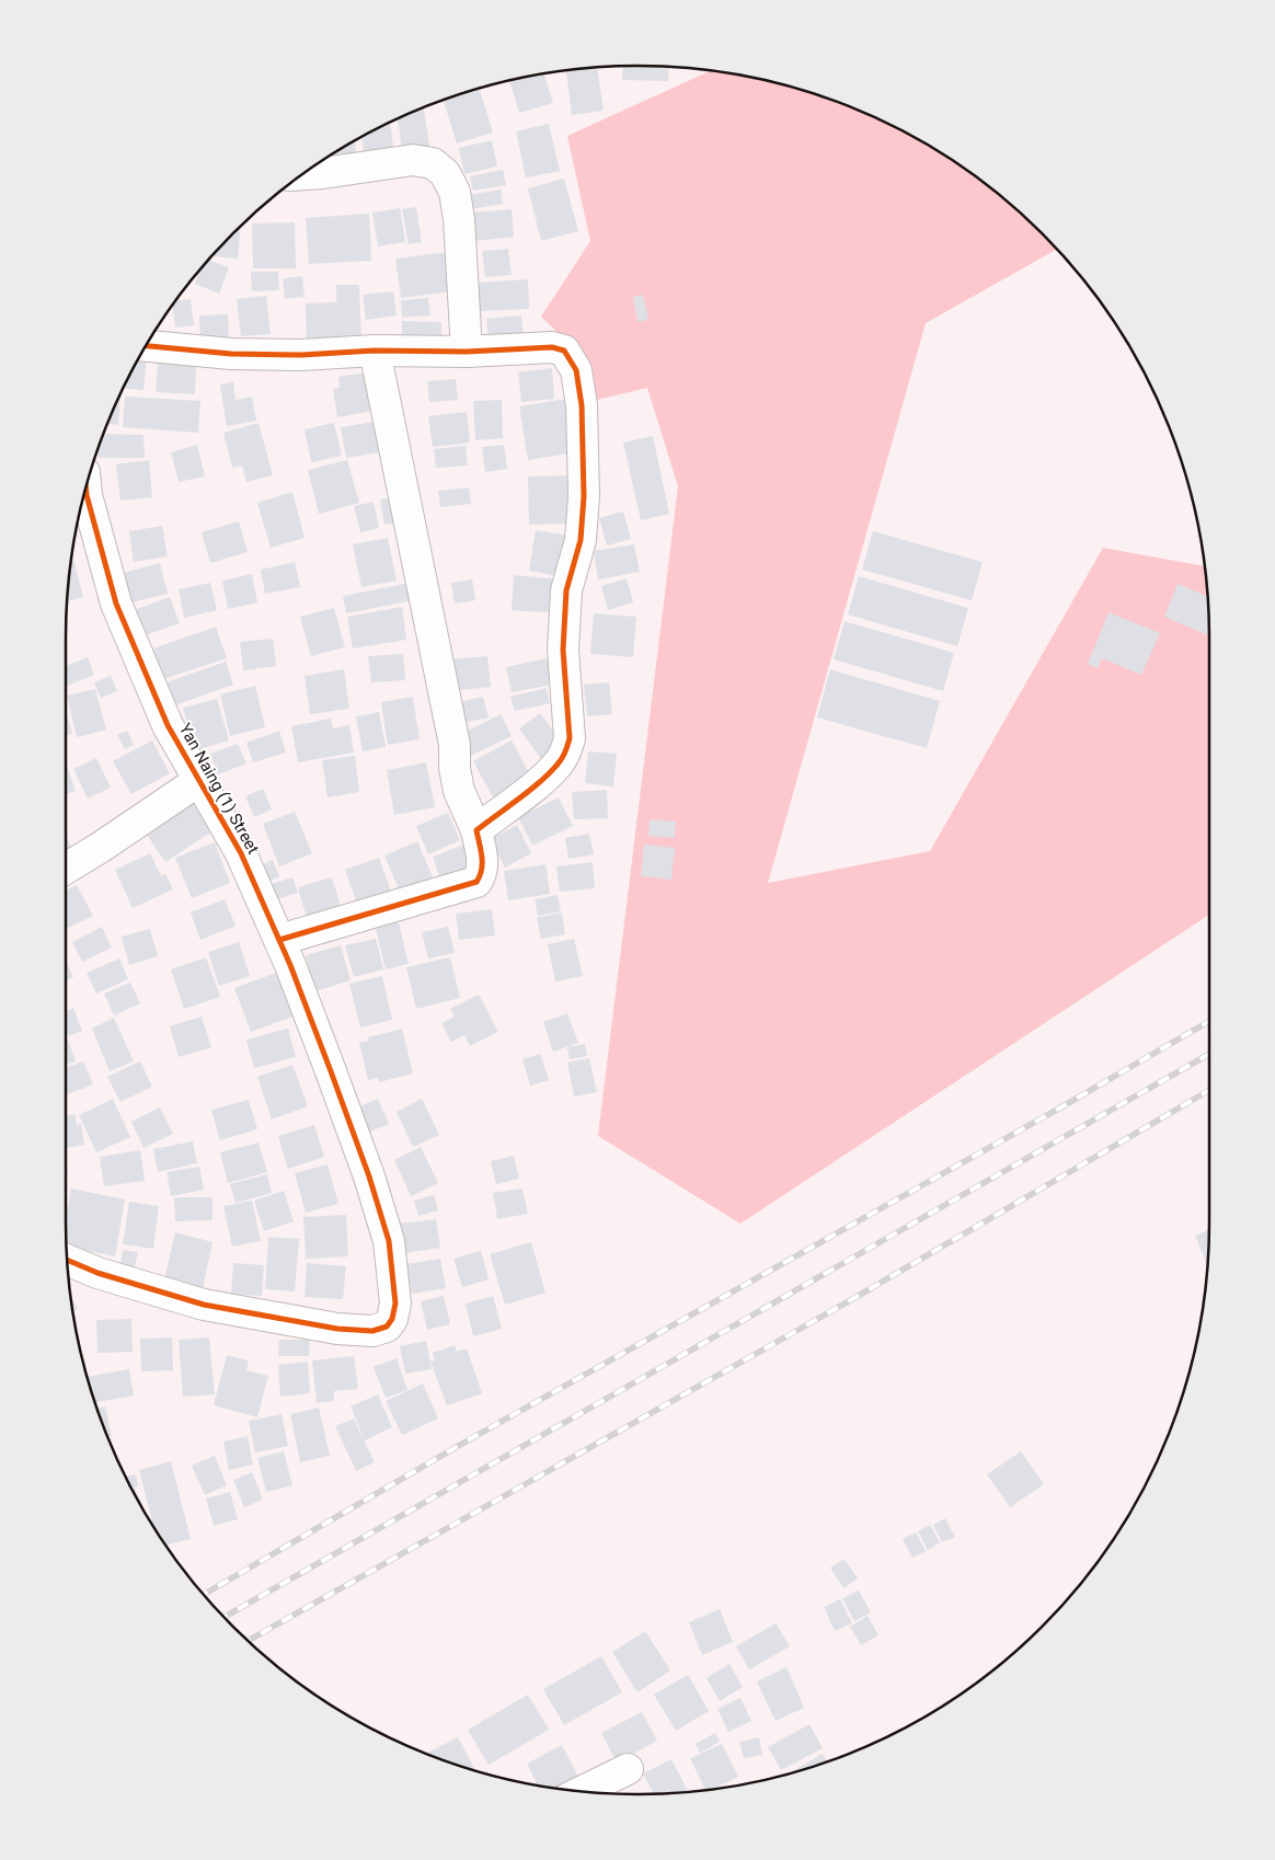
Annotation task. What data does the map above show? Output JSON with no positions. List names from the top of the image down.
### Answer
{
  "streets": {
    "street": ["Yan Naing (1) Street"]
  }
}
